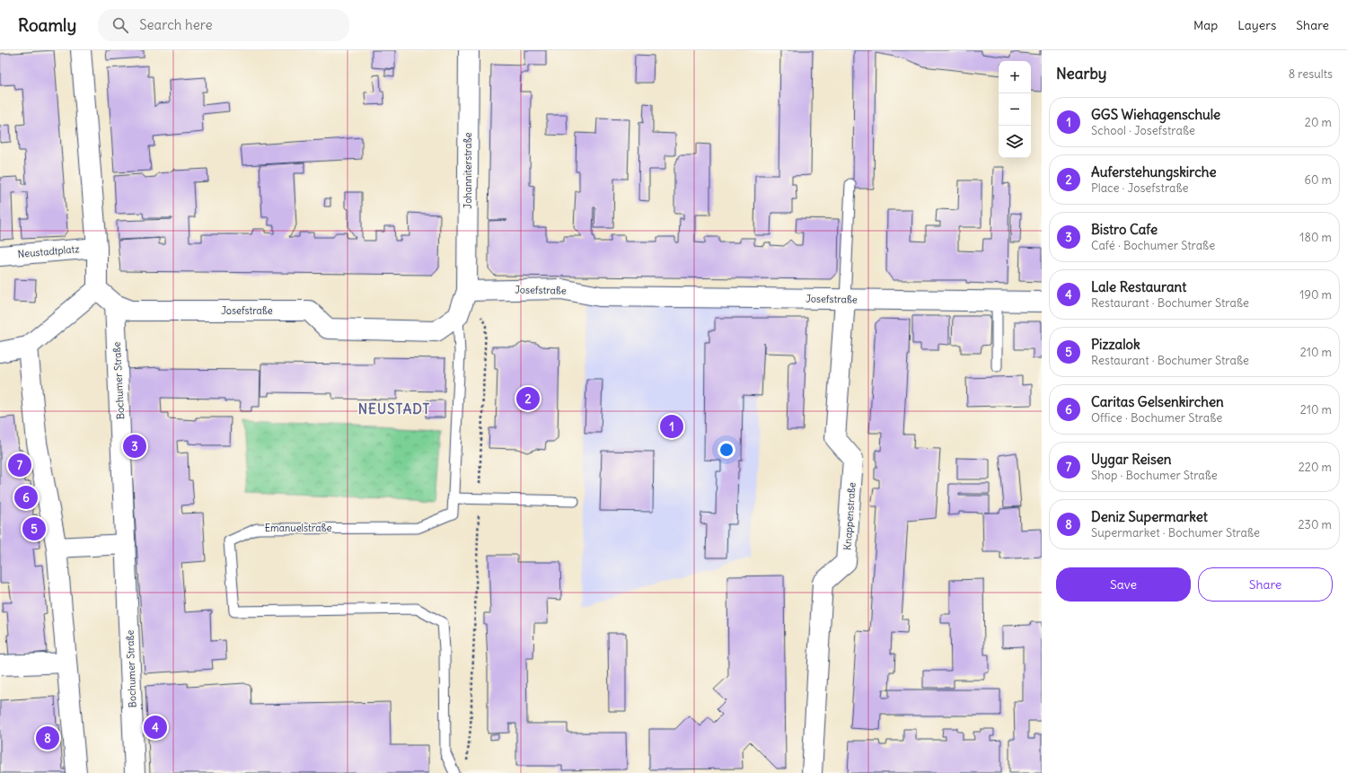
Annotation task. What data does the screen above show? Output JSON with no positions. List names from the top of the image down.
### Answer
{
  "streets": {
    "street": [
      "Johanniterstraße",
      "Neustadtplatz",
      "Josefstraße",
      "Bochumer Straße",
      "Knappenstraße"
    ],
    "lane": ["Emanuelstraße"]
  },
  "crossings": [
    ["Johanniterstraße", "Josefstraße"],
    ["Josefstraße", "Bochumer Straße"],
    ["Josefstraße", "Knappenstraße"],
    ["Josefstraße", "Emanuelstraße"]
  ],
  "districts": ["NEUSTADT"],
  "page": {
    "header": "Roamly",
    "search": "Search here",
    "nav": ["Map", "Layers", "Share"],
    "heading": ["Nearby", "8 results"],
    "map_buttons": ["+", "−"],
    "list": [
      {
        "mark": "1",
        "name": "GGS Wiehagenschule",
        "note": "School · Josefstraße",
        "value": "20 m"
      },
      {
        "mark": "2",
        "name": "Auferstehungskirche",
        "note": "Place · Josefstraße",
        "value": "60 m"
      },
      {
        "mark": "3",
        "name": "Bistro Cafe",
        "note": "Café · Bochumer Straße",
        "value": "180 m"
      },
      {
        "mark": "4",
        "name": "Lale Restaurant",
        "note": "Restaurant · Bochumer Straße",
        "value": "190 m"
      },
      {
        "mark": "5",
        "name": "Pizzalok",
        "note": "Restaurant · Bochumer Straße",
        "value": "210 m"
      },
      {
        "mark": "6",
        "name": "Caritas Gelsenkirchen",
        "note": "Office · Bochumer Straße",
        "value": "210 m"
      },
      {
        "mark": "7",
        "name": "Uygar Reisen",
        "note": "Shop · Bochumer Straße",
        "value": "220 m"
      },
      {
        "mark": "8",
        "name": "Deniz Supermarket",
        "note": "Supermarket · Bochumer Straße",
        "value": "230 m"
      }
    ],
    "pins": [
      "2",
      "1",
      "3",
      "7",
      "6",
      "5",
      "4",
      "8"
    ],
    "buttons": ["Save", "Share"]
  }
}
